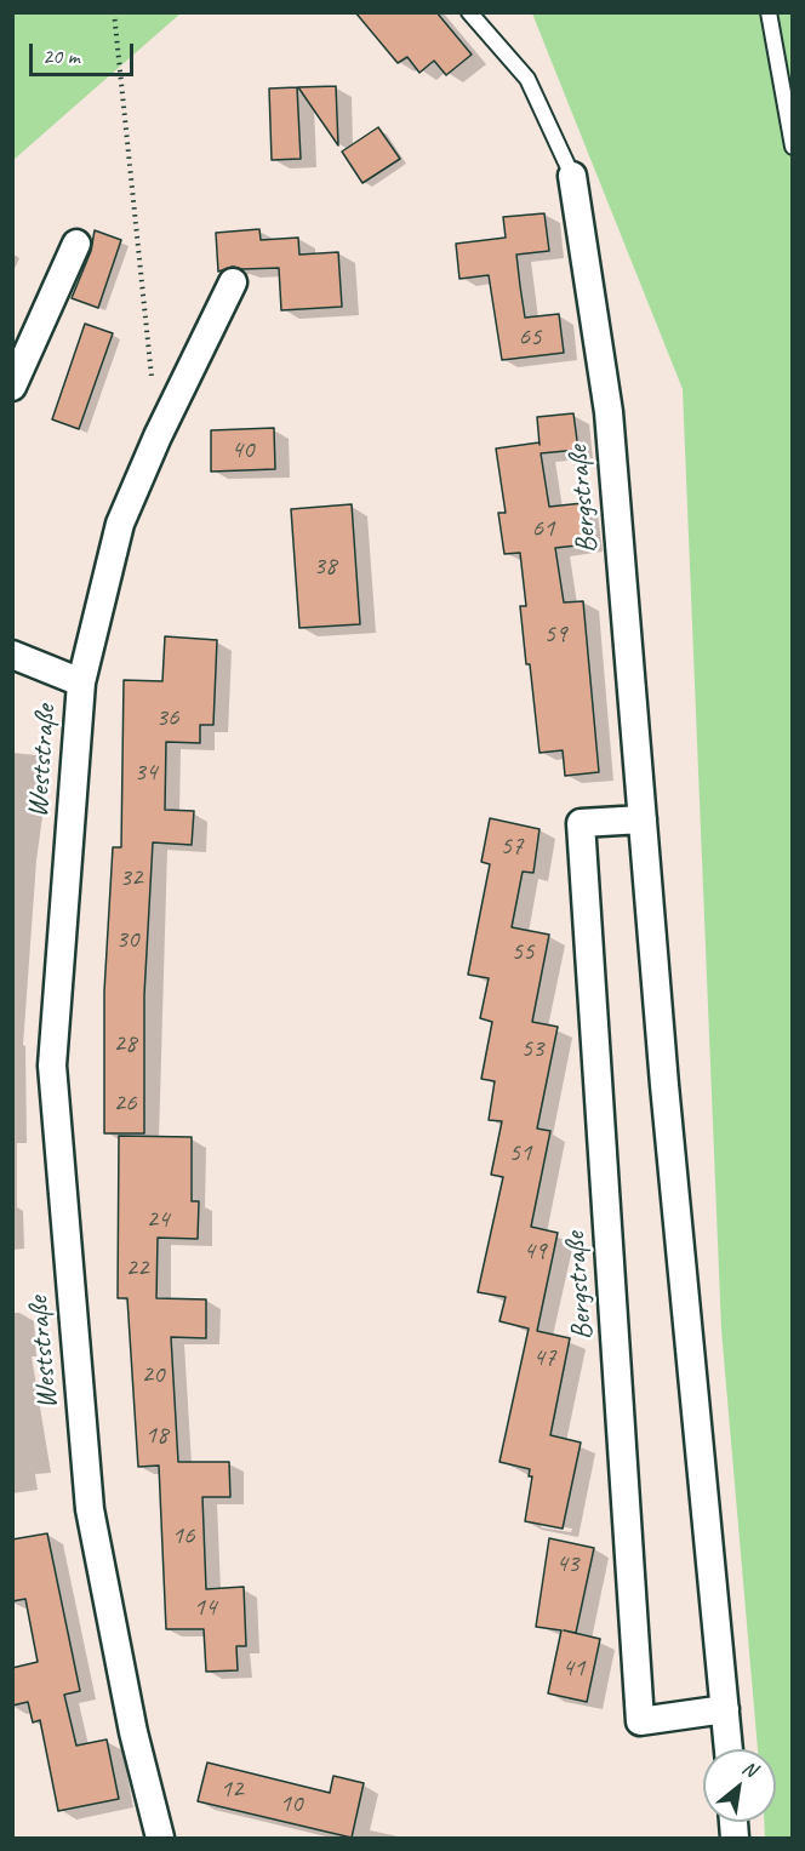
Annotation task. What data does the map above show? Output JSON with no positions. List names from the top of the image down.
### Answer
{
  "streets": {
    "street": ["Bergstraße", "Weststraße"]
  },
  "house_numbers": [
    "65",
    "40",
    "61",
    "38",
    "59",
    "36",
    "34",
    "57",
    "32",
    "30",
    "55",
    "28",
    "53",
    "26",
    "51",
    "24",
    "49",
    "22",
    "47",
    "20",
    "18",
    "16",
    "43",
    "14",
    "41",
    "12",
    "10"
  ],
  "scale_bar": "20 m",
  "north": "top right"
}
